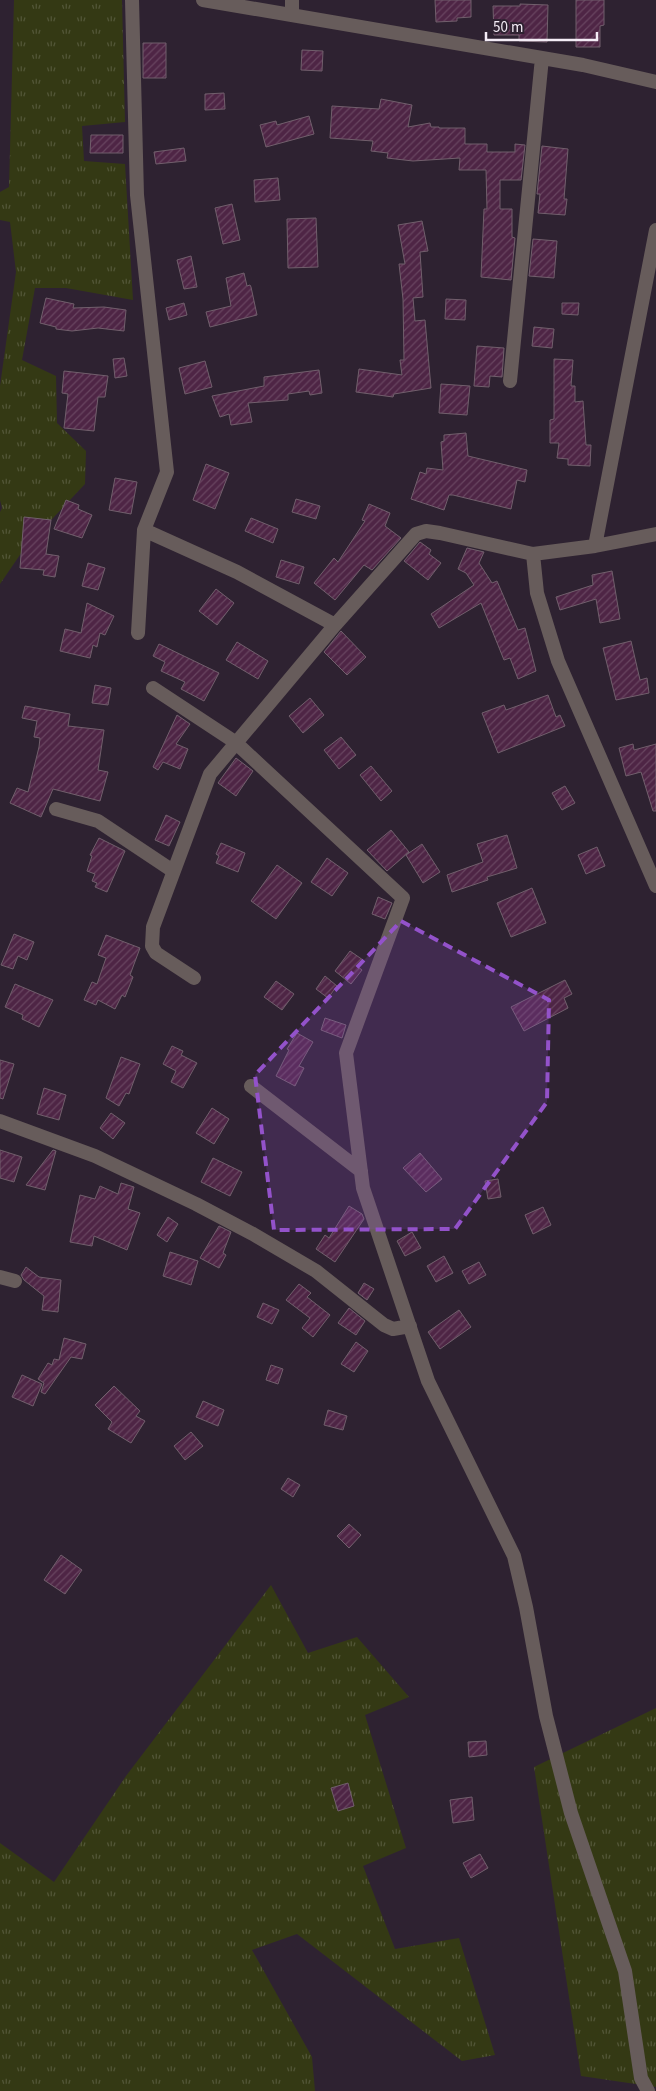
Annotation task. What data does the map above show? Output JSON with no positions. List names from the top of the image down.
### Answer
{
  "scale_bar": "50 m"
}
